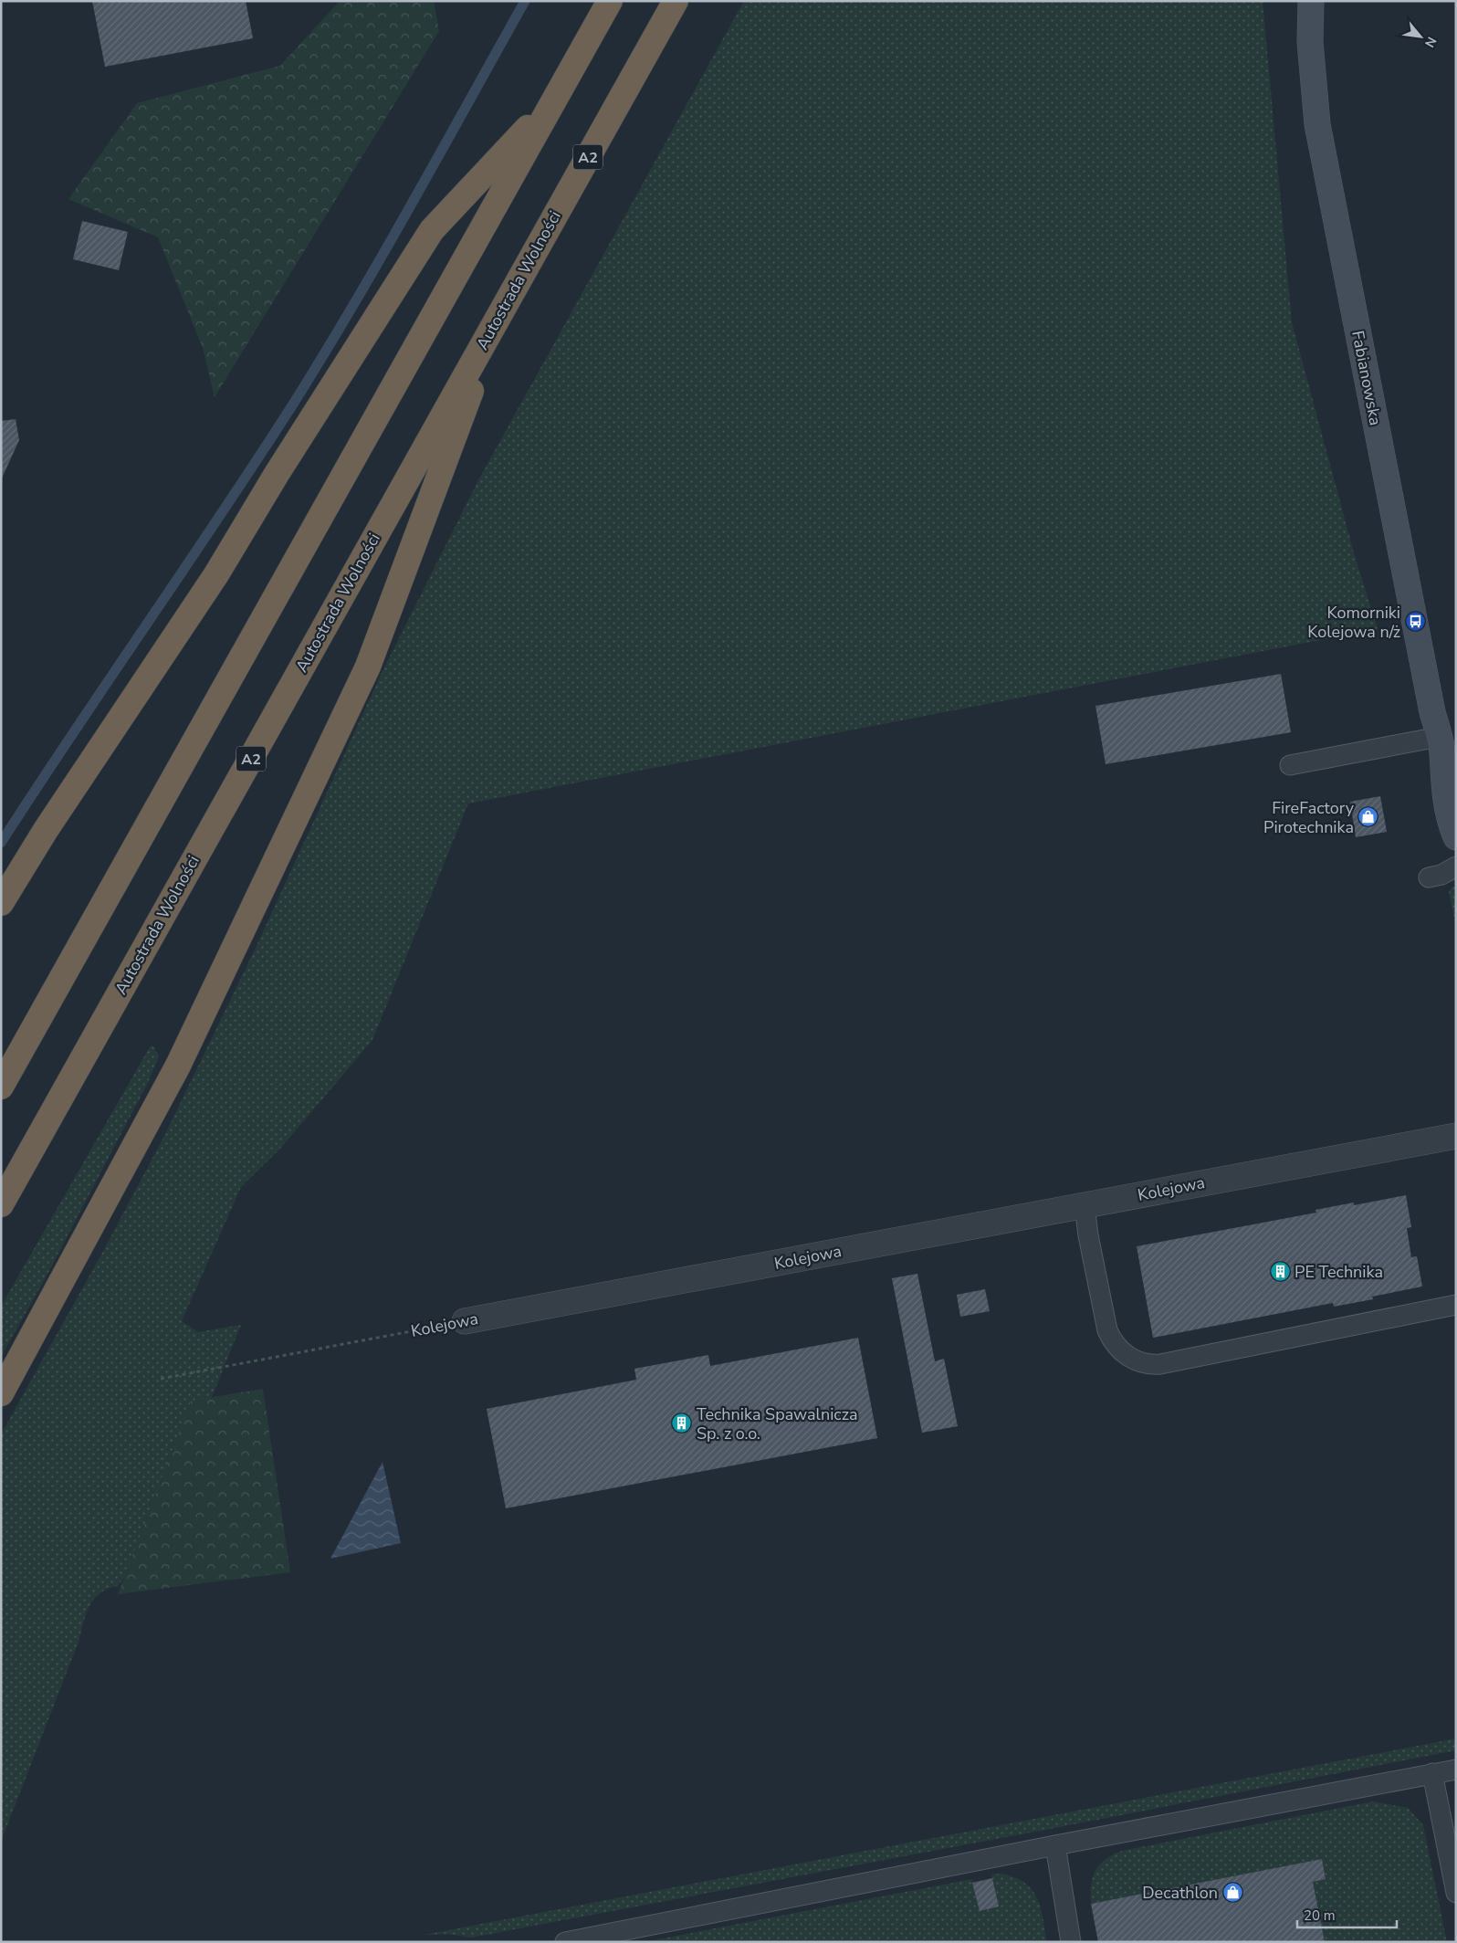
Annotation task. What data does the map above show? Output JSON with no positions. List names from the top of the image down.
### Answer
{
  "streets": {
    "highway": ["A2", "Autostrada Wolności"],
    "street": ["Fabianowska", "Kolejowa"]
  },
  "places": {
    "bus stop": ["Komorniki Kolejowa n/ż"],
    "shop": ["FireFactory Pirotechnika", "Decathlon"],
    "building": ["PE Technika", "Technika Spawalnicza Sp. z o.o."]
  },
  "scale_bar": "20 m",
  "north": "bottom right"
}
